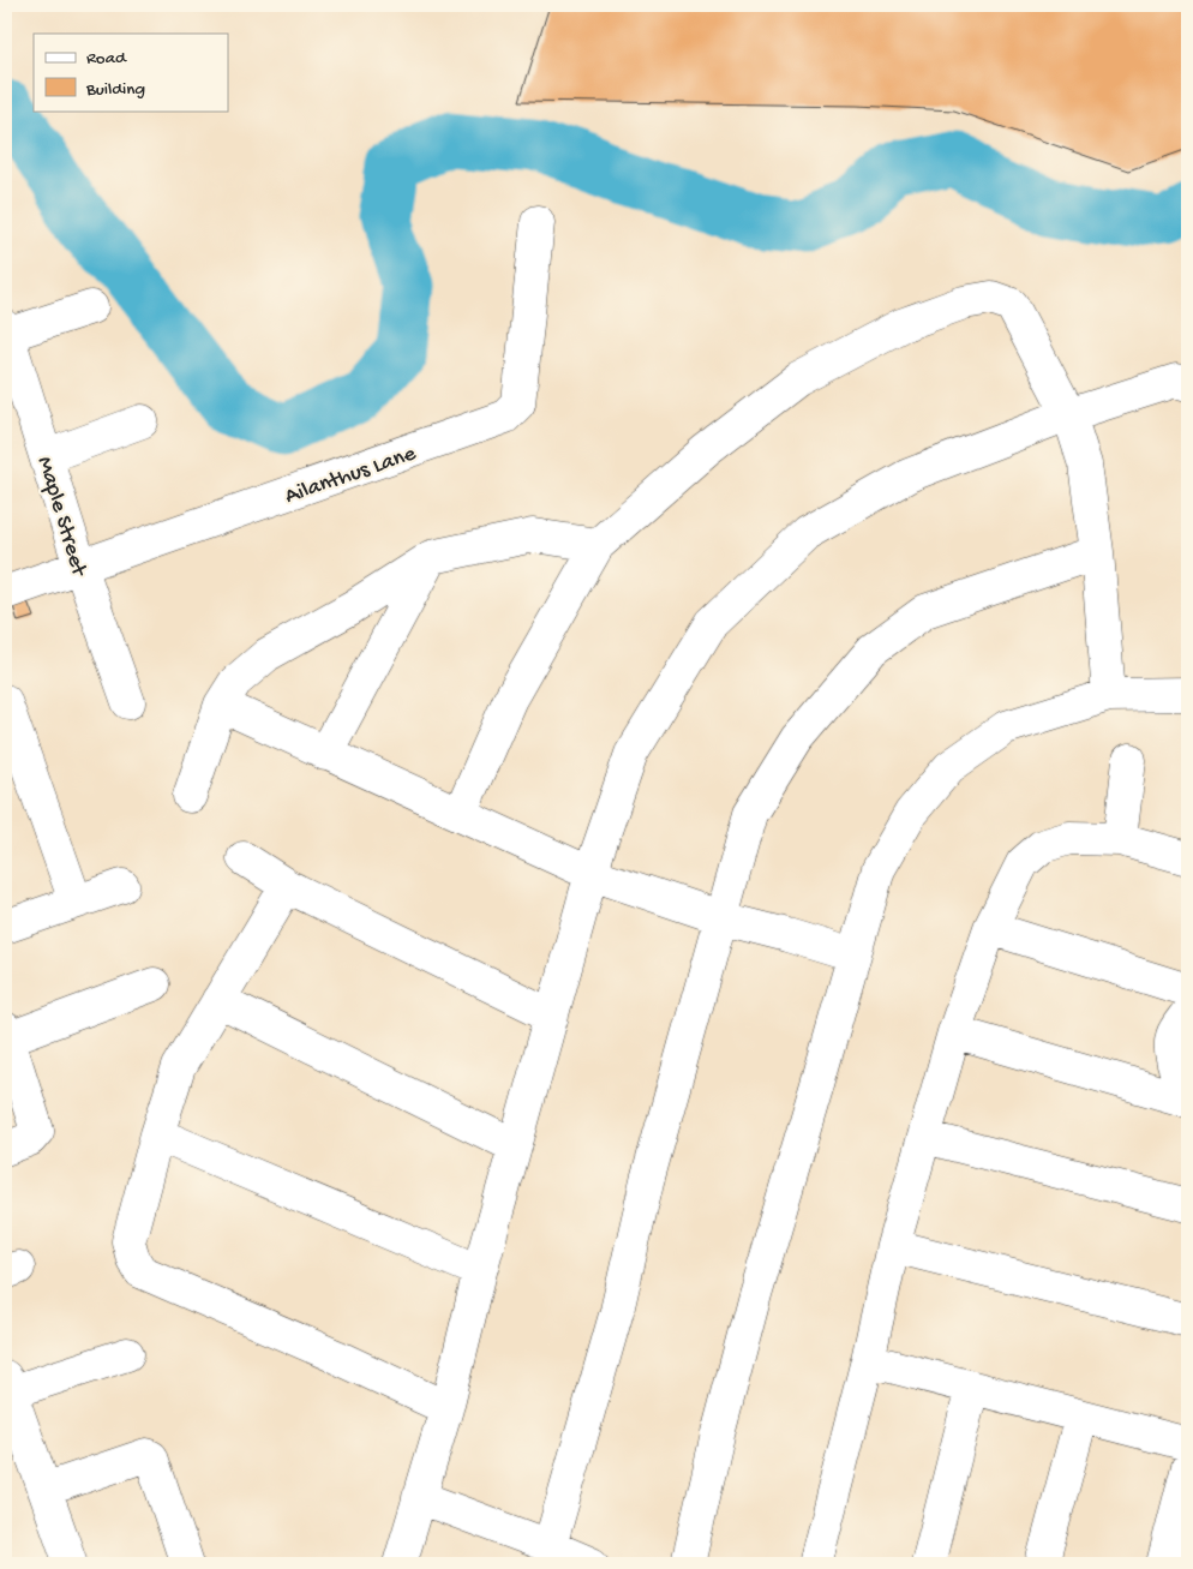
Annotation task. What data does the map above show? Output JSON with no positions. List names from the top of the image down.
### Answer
{
  "streets": {
    "street": ["Ailanthus Lane", "Maple Street"]
  },
  "crossings": [
    ["Ailanthus Lane", "Maple Street"]
  ],
  "legend": ["Road", "Building"]
}
